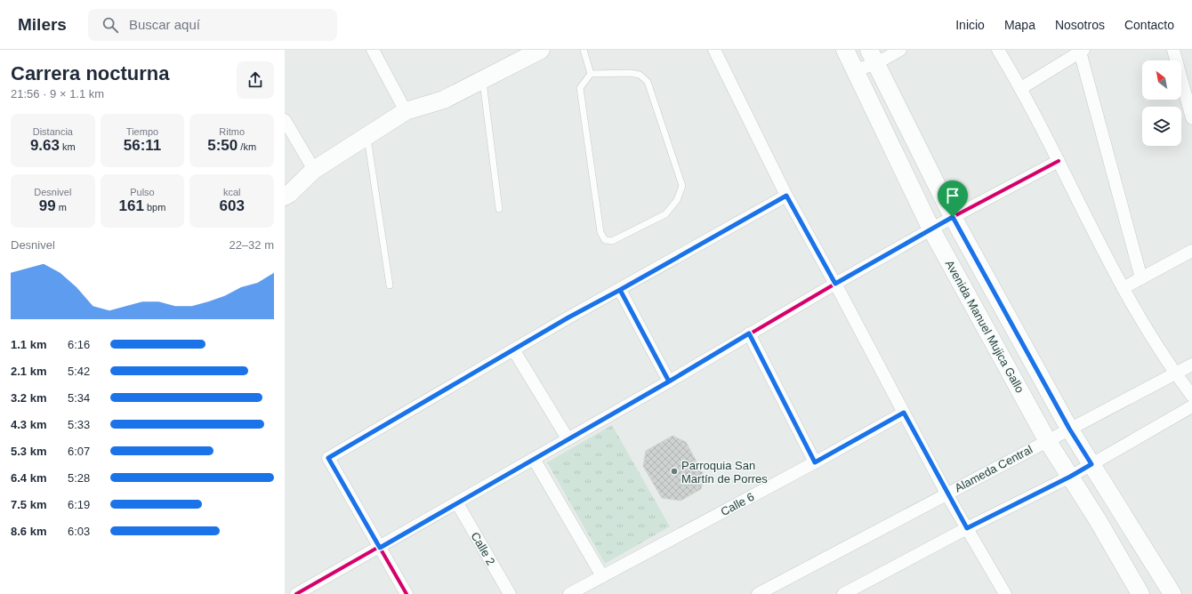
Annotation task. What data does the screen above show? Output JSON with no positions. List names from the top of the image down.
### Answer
{
  "streets": {
    "street": [
      "Avenida Manuel Mujica Gallo",
      "Alameda Central",
      "Calle 6",
      "Calle 2"
    ]
  },
  "crossings": [
    ["Avenida Manuel Mujica Gallo", "Alameda Central"]
  ],
  "places": ["Parroquia San Martín de Porres"],
  "north": "top left",
  "page": {
    "header": "Milers",
    "search": "Buscar aquí",
    "nav": [
      "Inicio",
      "Mapa",
      "Nosotros",
      "Contacto"
    ],
    "heading": ["Carrera nocturna", "21:56 · 9 × 1.1 km"],
    "stats": [
      ["Distancia", "9.63 km"],
      ["Tiempo", "56:11"],
      ["Ritmo", "5:50 /km"],
      ["Desnivel", "99 m"],
      ["Pulso", "161 bpm"],
      ["kcal", "603"]
    ],
    "chart": ["Desnivel", "22–32 m"],
    "list": [
      {
        "name": "1.1 km",
        "note": "6:16"
      },
      {
        "name": "2.1 km",
        "note": "5:42"
      },
      {
        "name": "3.2 km",
        "note": "5:34"
      },
      {
        "name": "4.3 km",
        "note": "5:33"
      },
      {
        "name": "5.3 km",
        "note": "6:07"
      },
      {
        "name": "6.4 km",
        "note": "5:28"
      },
      {
        "name": "7.5 km",
        "note": "6:19"
      },
      {
        "name": "8.6 km",
        "note": "6:03"
      }
    ]
  }
}
